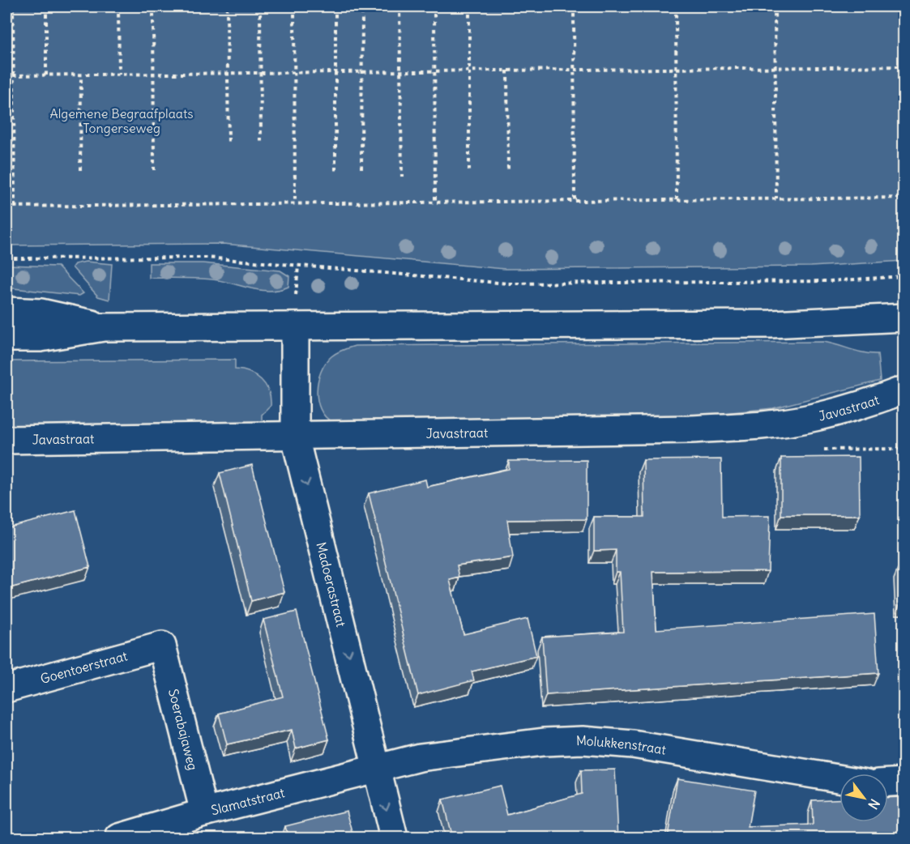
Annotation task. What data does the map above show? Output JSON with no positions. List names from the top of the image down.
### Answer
{
  "streets": {
    "street": [
      "Javastraat",
      "Madoerastraat",
      "Goentoerstraat",
      "Soerabajaweg",
      "Molukkenstraat",
      "Slamatstraat"
    ]
  },
  "crossings": [
    ["Javastraat", "Madoerastraat"],
    ["Madoerastraat", "Molukkenstraat"],
    ["Madoerastraat", "Slamatstraat"],
    ["Goentoerstraat", "Soerabajaweg"],
    ["Soerabajaweg", "Slamatstraat"],
    ["Molukkenstraat", "Slamatstraat"]
  ],
  "one_way": ["Madoerastraat"],
  "parks": ["Algemene Begraafplaats Tongerseweg"],
  "north": "bottom right"
}
